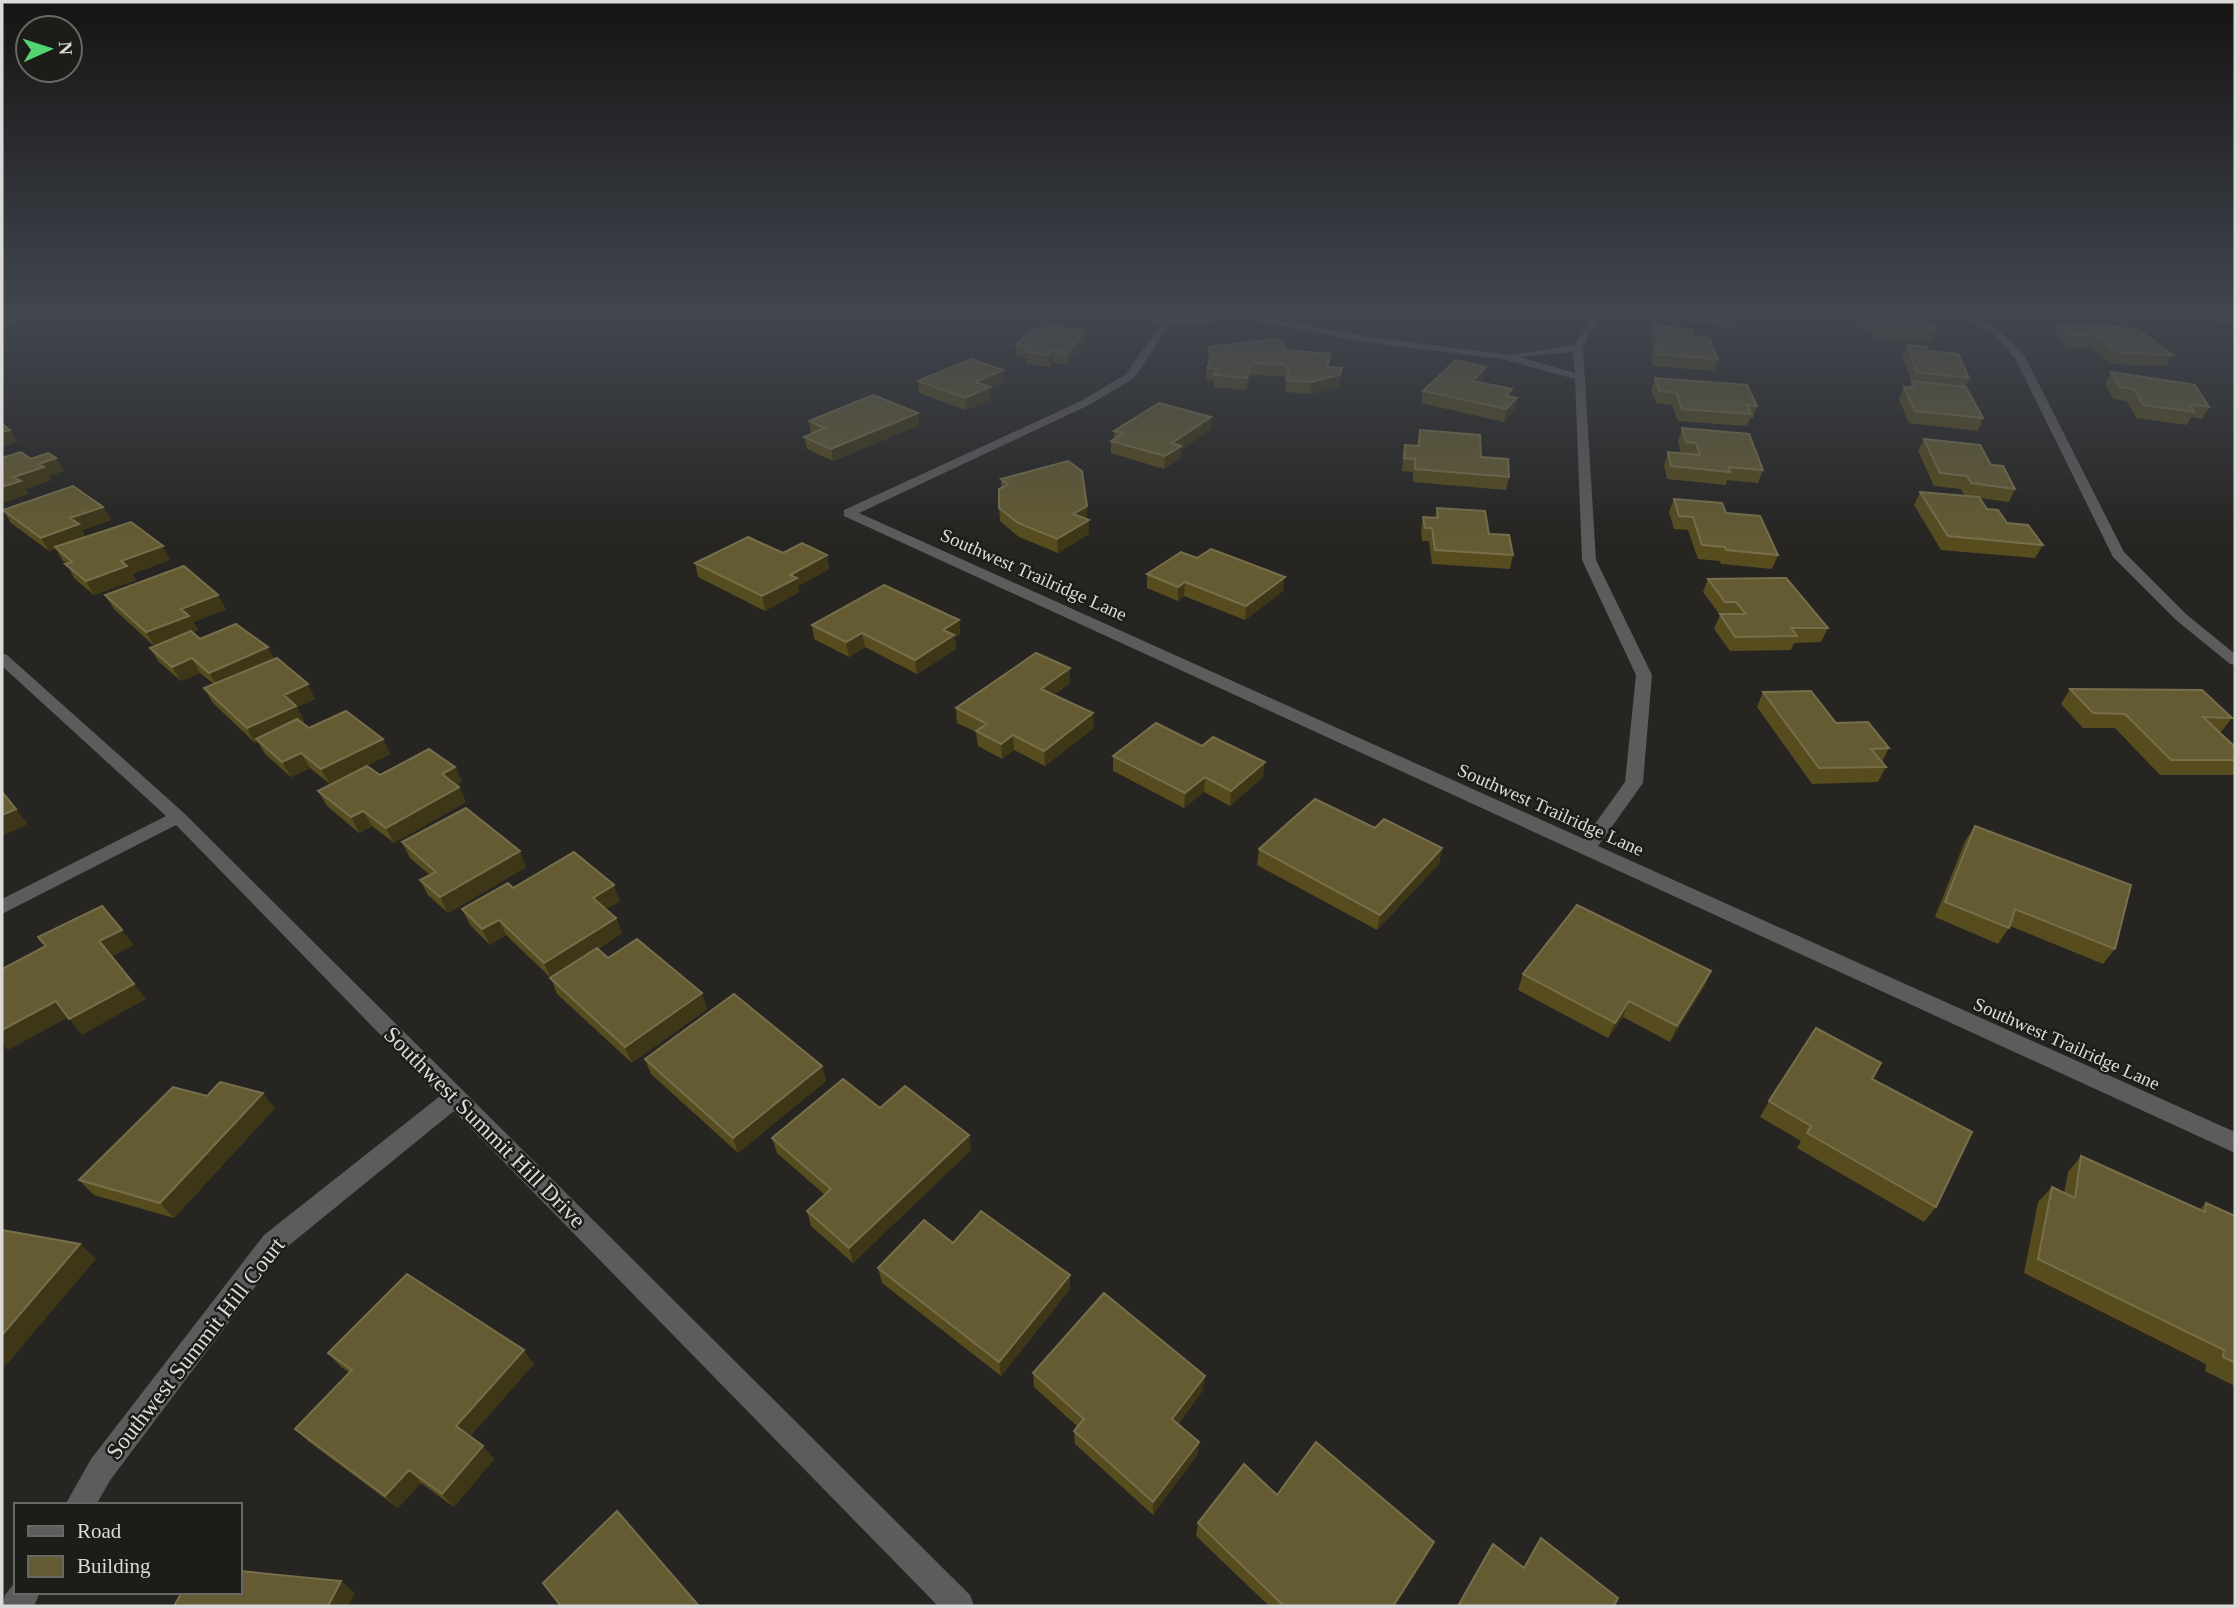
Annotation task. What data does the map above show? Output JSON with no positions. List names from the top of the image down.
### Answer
{
  "streets": {
    "street": ["Southwest Trailridge Lane", "Southwest Summit Hill Drive", "Southwest Summit Hill Court"]
  },
  "crossings": [
    ["Southwest Summit Hill Drive", "Southwest Summit Hill Court"]
  ],
  "legend": ["Road", "Building"],
  "north": "right"
}
